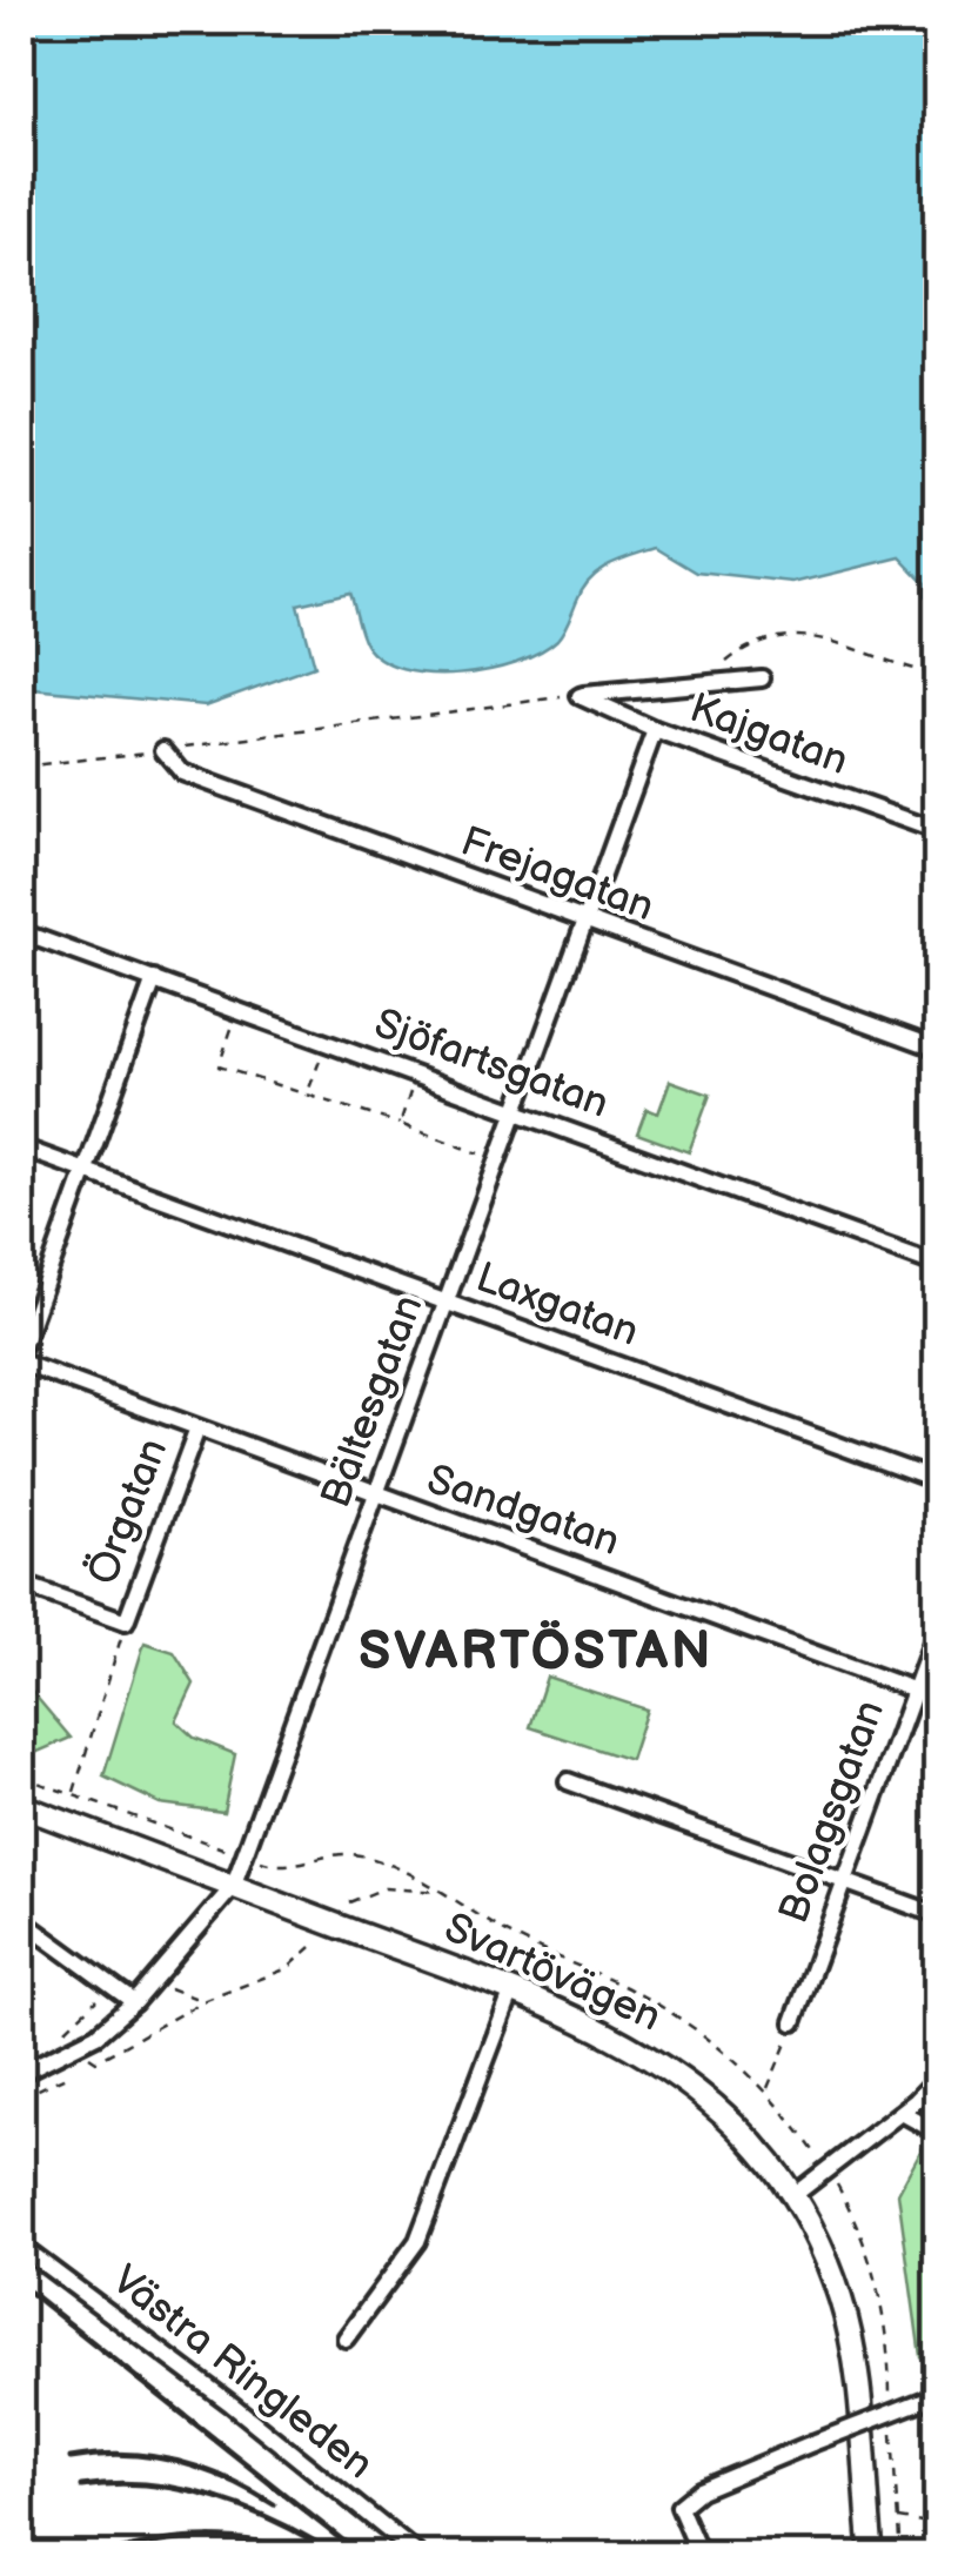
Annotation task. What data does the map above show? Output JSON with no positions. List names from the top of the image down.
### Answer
{
  "streets": {
    "main road": ["Svartövägen"],
    "street": [
      "Kajgatan",
      "Frejagatan",
      "Sjöfartsgatan",
      "Laxgatan",
      "Bältesgatan",
      "Sandgatan",
      "Örgatan",
      "Bolagsgatan",
      "Västra Ringleden"
    ]
  },
  "crossings": [
    ["Kajgatan", "Bältesgatan"],
    ["Frejagatan", "Bältesgatan"],
    ["Sjöfartsgatan", "Bältesgatan"],
    ["Laxgatan", "Bältesgatan"],
    ["Bältesgatan", "Sandgatan"],
    ["Bältesgatan", "Svartövägen"],
    ["Sandgatan", "Örgatan"],
    ["Sandgatan", "Bolagsgatan"]
  ],
  "districts": ["SVARTÖSTAN"]
}
